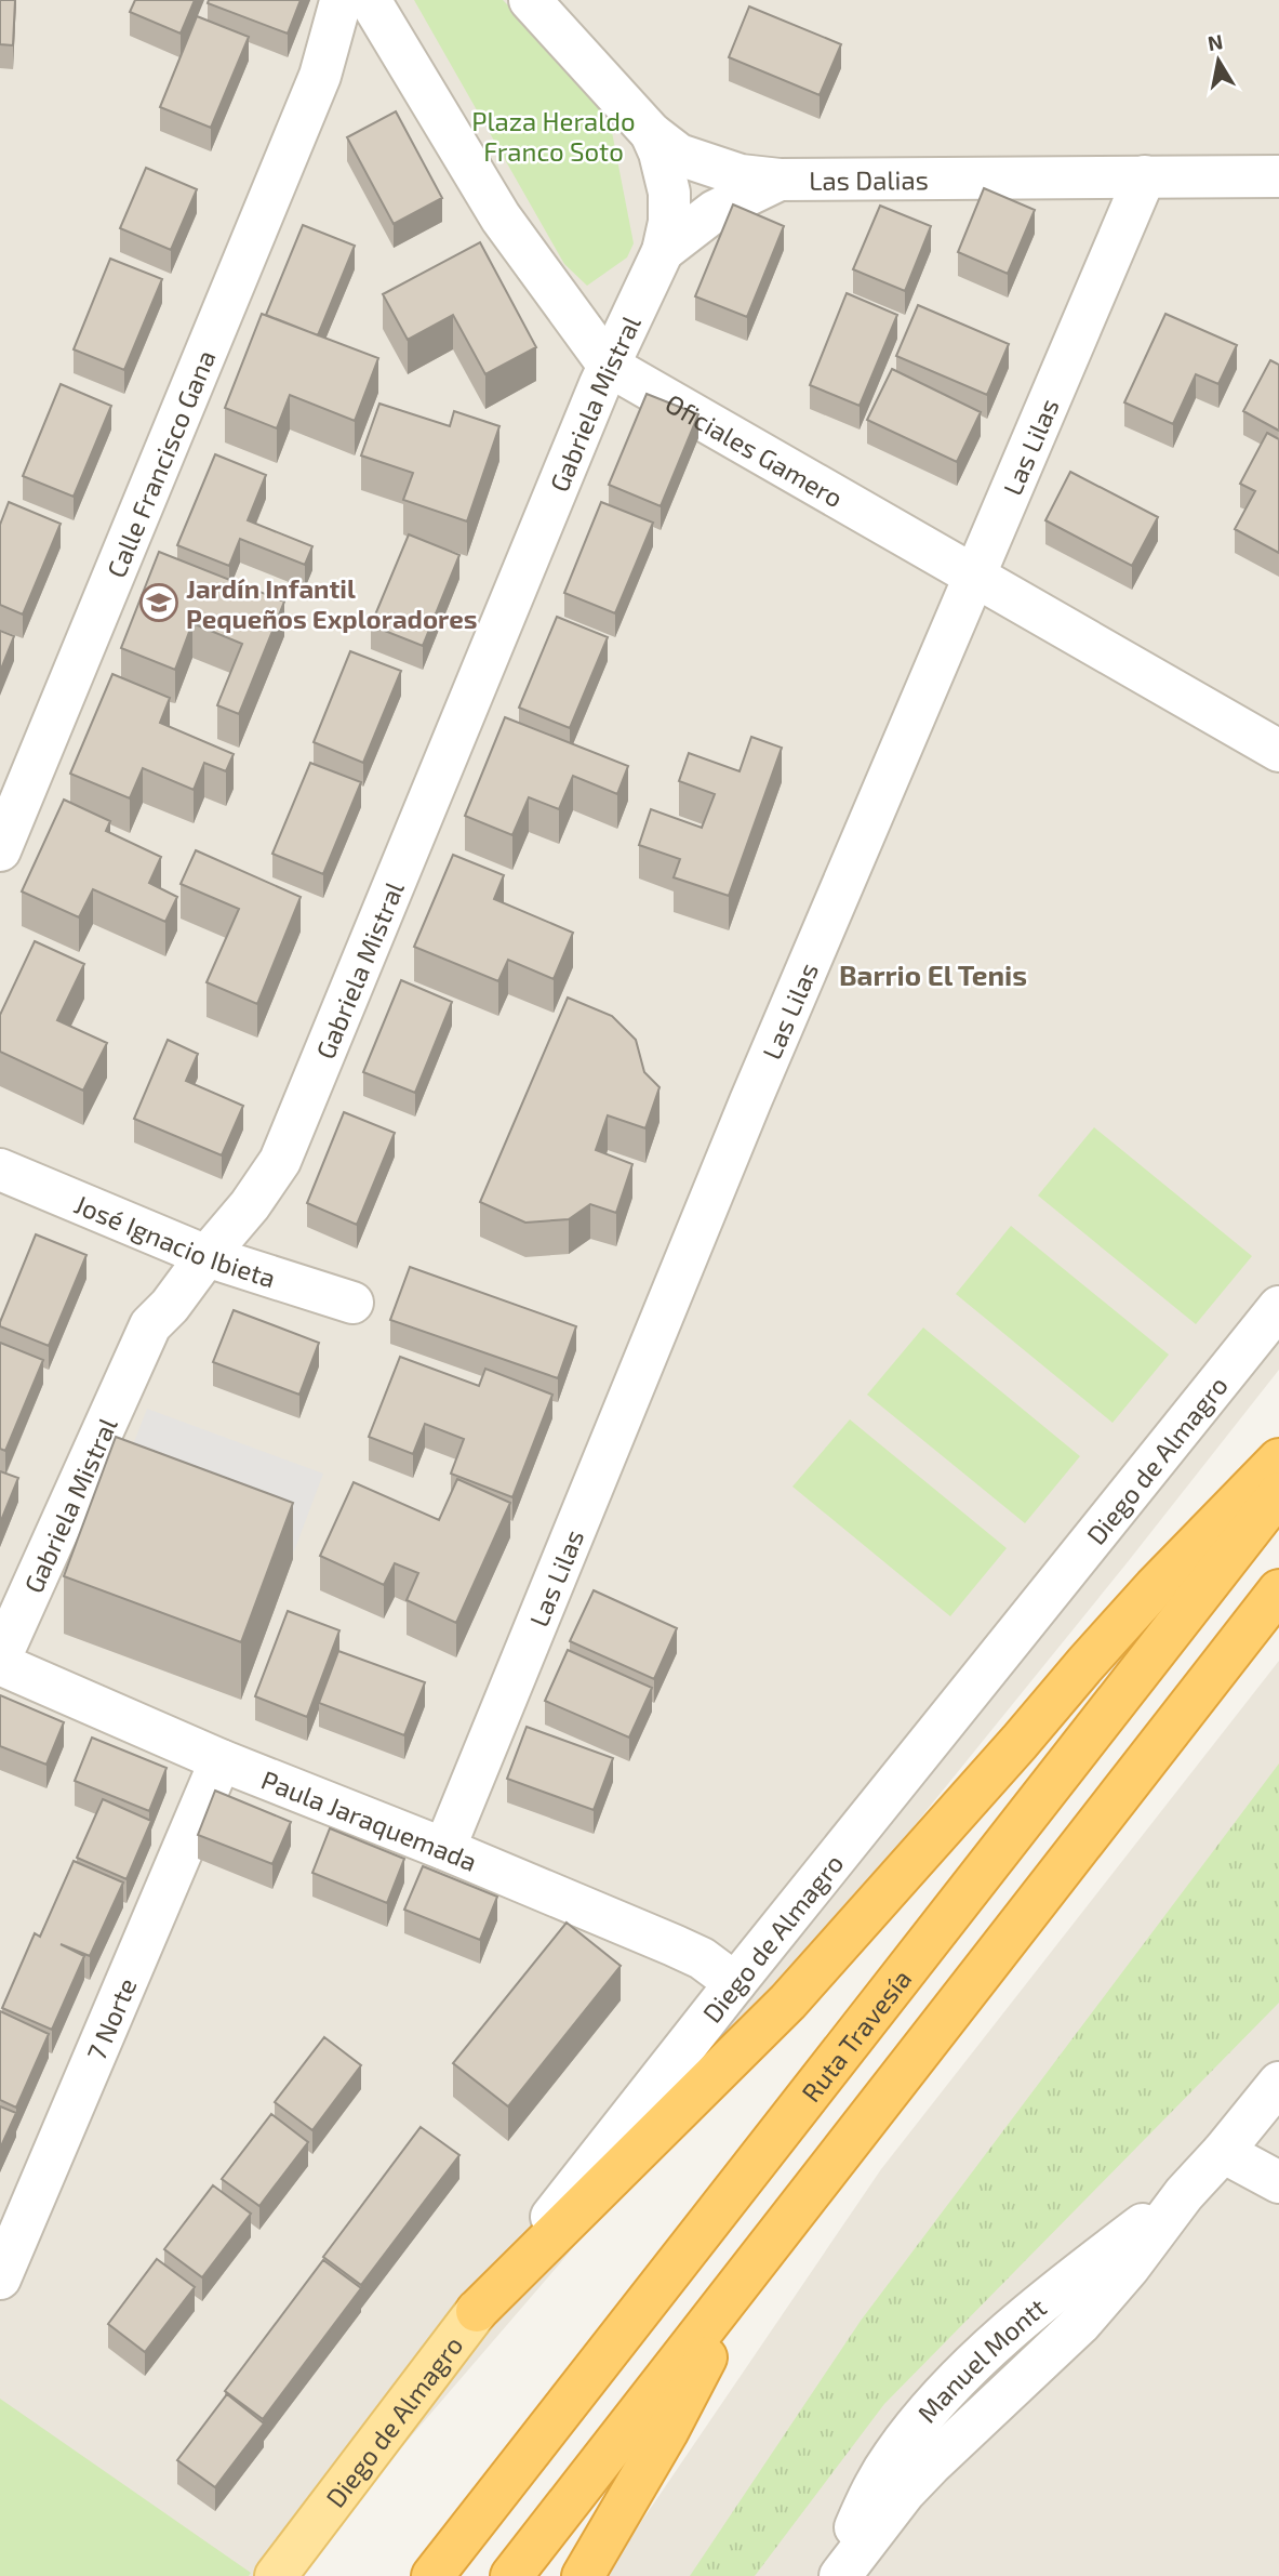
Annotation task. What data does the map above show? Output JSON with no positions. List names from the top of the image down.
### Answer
{
  "streets": {
    "highway": ["Ruta Travesía"],
    "main road": ["Diego de Almagro"],
    "street": [
      "Las Dalias",
      "Gabriela Mistral",
      "Las Lilas",
      "Oficiales Gamero",
      "Calle Francisco Gana",
      "José Ignacio Ibieta",
      "Paula Jaraquemada",
      "7 Norte",
      "Manuel Montt"
    ]
  },
  "crossings": [
    ["Las Dalias", "Gabriela Mistral"],
    ["Las Dalias", "Las Lilas"],
    ["Gabriela Mistral", "Oficiales Gamero"],
    ["Gabriela Mistral", "José Ignacio Ibieta"],
    ["Gabriela Mistral", "Paula Jaraquemada"],
    ["Las Lilas", "Oficiales Gamero"],
    ["Las Lilas", "Paula Jaraquemada"],
    ["Oficiales Gamero", "Calle Francisco Gana"],
    ["Diego de Almagro", "Paula Jaraquemada"],
    ["Paula Jaraquemada", "7 Norte"]
  ],
  "districts": ["Barrio El Tenis"],
  "parks": ["Plaza Heraldo Franco Soto"],
  "places": {
    "school or university": ["Jardín Infantil Pequeños Exploradores"]
  },
  "north": "top"
}
